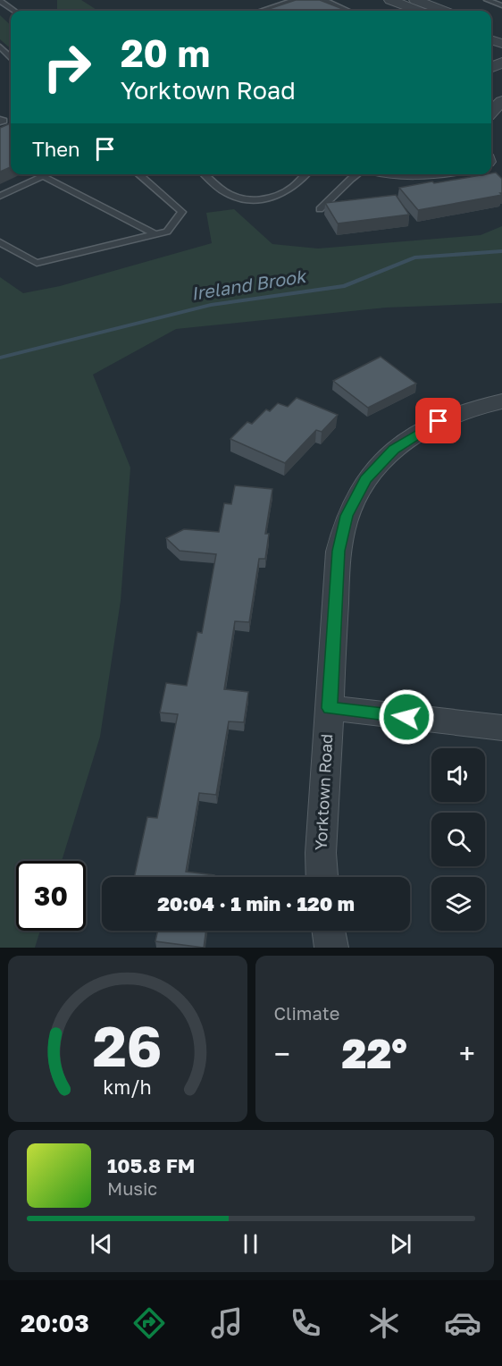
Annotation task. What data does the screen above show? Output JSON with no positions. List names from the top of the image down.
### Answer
{
  "streets": {
    "street": ["Yorktown Road"]
  },
  "water": ["Ireland Brook"],
  "page": {
    "turn": ["20 m", "Yorktown Road"],
    "then": "Then",
    "limit": "30",
    "trip": "20:04 · 1 min · 120 m",
    "tile": "Climate",
    "heat": ["−", "22°", "+"],
    "song": ["105.8 FM", "Music"],
    "tabs": "20:03",
    "gauge": ["26", "km/h"]
  }
}
